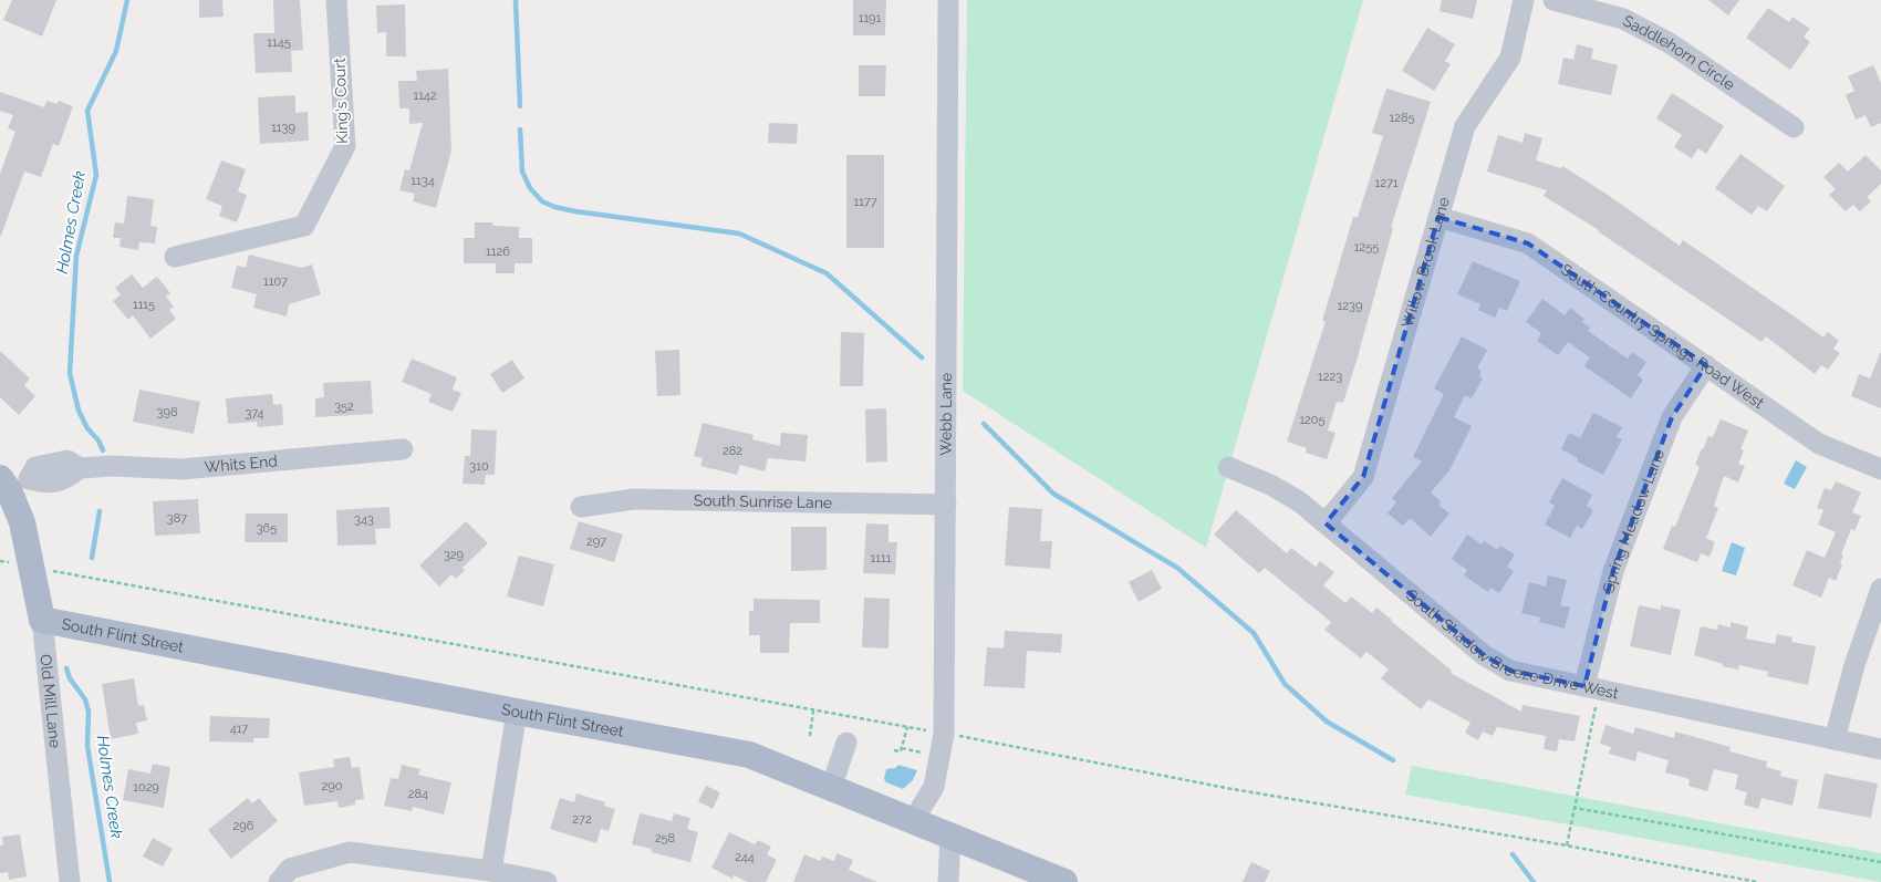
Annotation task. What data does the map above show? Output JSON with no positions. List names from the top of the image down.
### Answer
{
  "streets": {
    "main road": ["South Flint Street", "Old Mill Lane"],
    "street": [
      "Saddlehorn Circle",
      "King's Court",
      "Willow Brook Lane",
      "South Country Springs Road West",
      "Webb Lane",
      "Whits End",
      "South Sunrise Lane",
      "Spring Meadow Lane",
      "South Shadow Breeze Drive West"
    ]
  },
  "crossings": [
    ["Willow Brook Lane", "South Country Springs Road West"],
    ["Willow Brook Lane", "South Shadow Breeze Drive West"],
    ["South Country Springs Road West", "Spring Meadow Lane"],
    ["Webb Lane", "South Sunrise Lane"],
    ["Webb Lane", "South Flint Street"],
    ["Whits End", "Old Mill Lane"],
    ["Spring Meadow Lane", "South Shadow Breeze Drive West"],
    ["South Flint Street", "Old Mill Lane"]
  ],
  "water": ["Holmes Creek"],
  "house_numbers": [
    "1191",
    "1145",
    "1142",
    "1285",
    "1139",
    "1134",
    "1271",
    "1177",
    "1255",
    "1126",
    "1107",
    "1115",
    "1239",
    "1223",
    "352",
    "398",
    "374",
    "1205",
    "282",
    "310",
    "387",
    "343",
    "365",
    "297",
    "329",
    "1111",
    "417",
    "290",
    "1029",
    "284",
    "272",
    "296",
    "258",
    "244"
  ]
}
